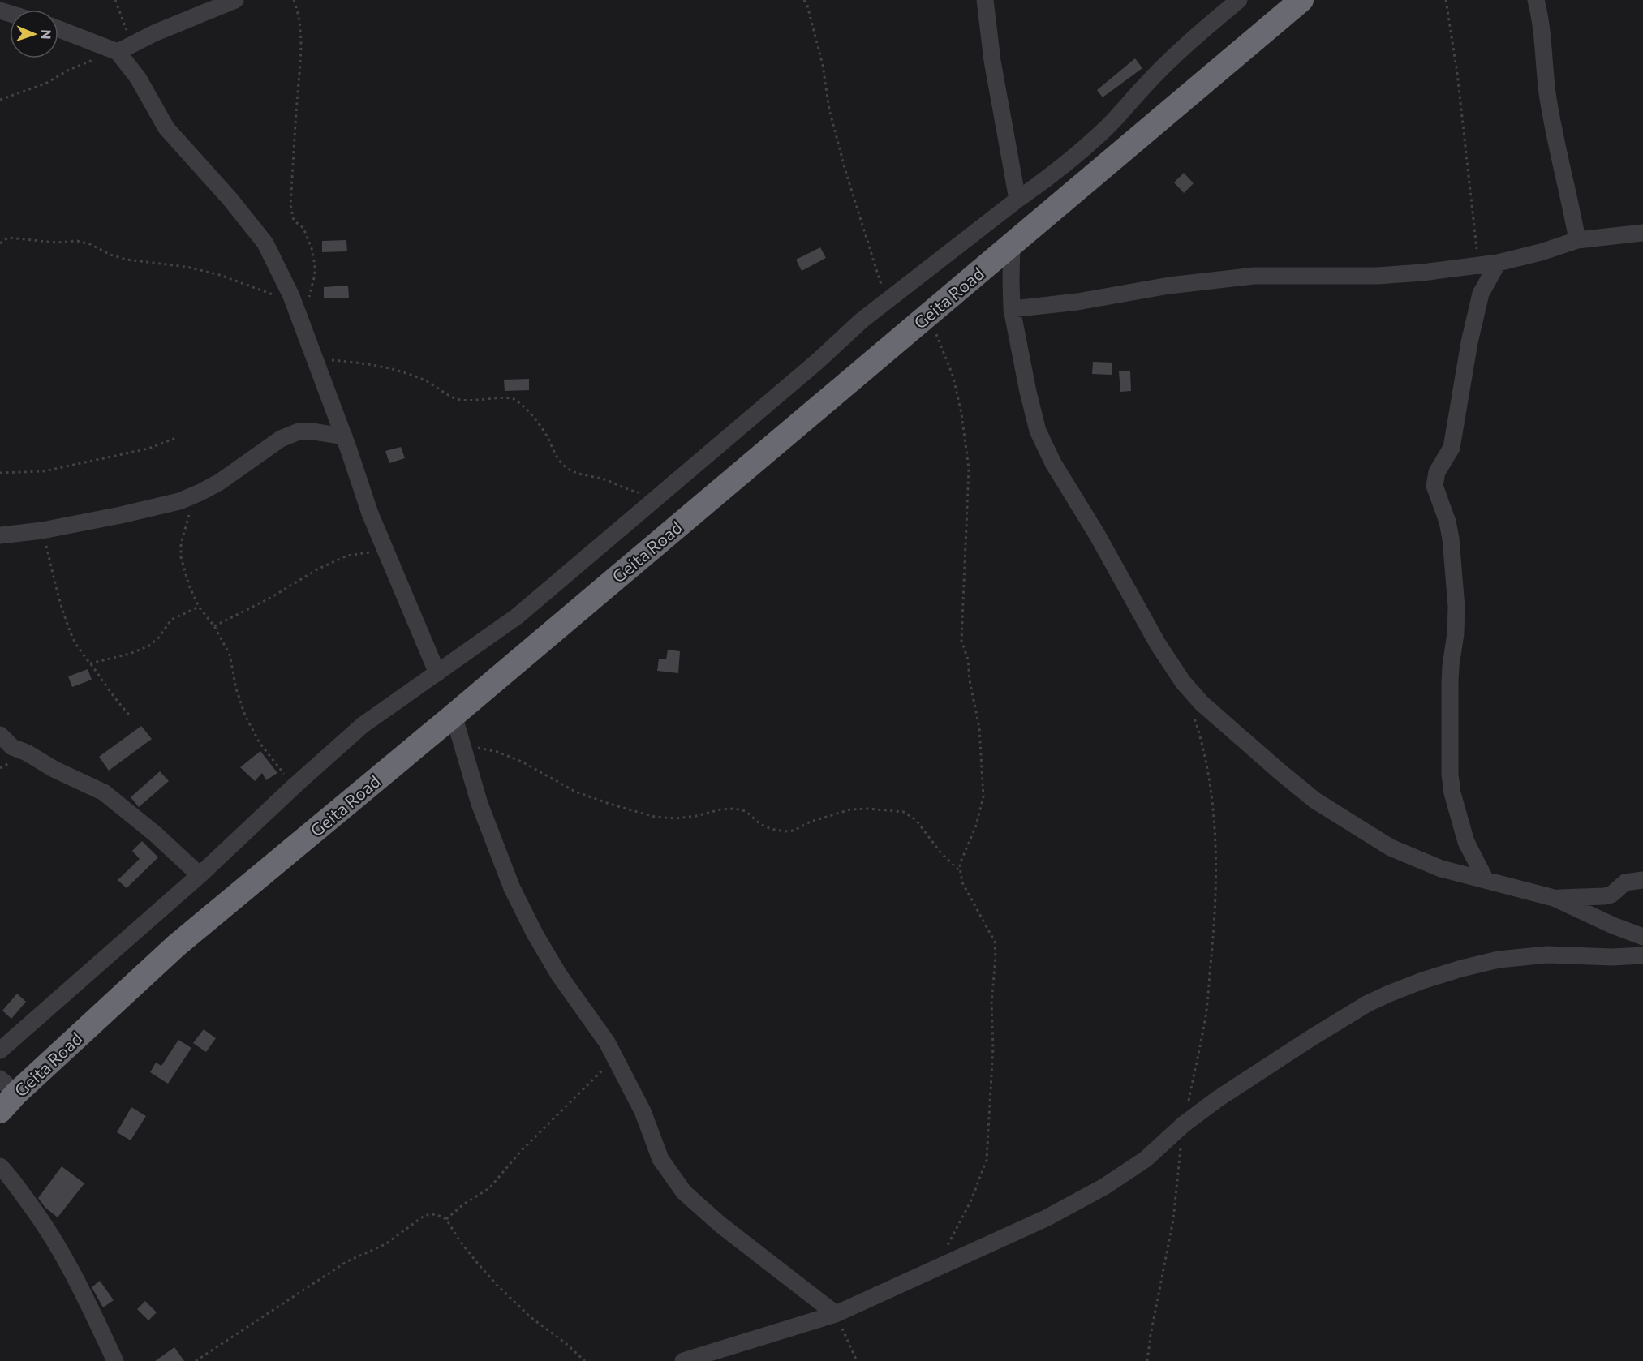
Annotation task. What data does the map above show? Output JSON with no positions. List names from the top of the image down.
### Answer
{
  "streets": {
    "highway": ["Geita Road"]
  },
  "north": "right"
}
